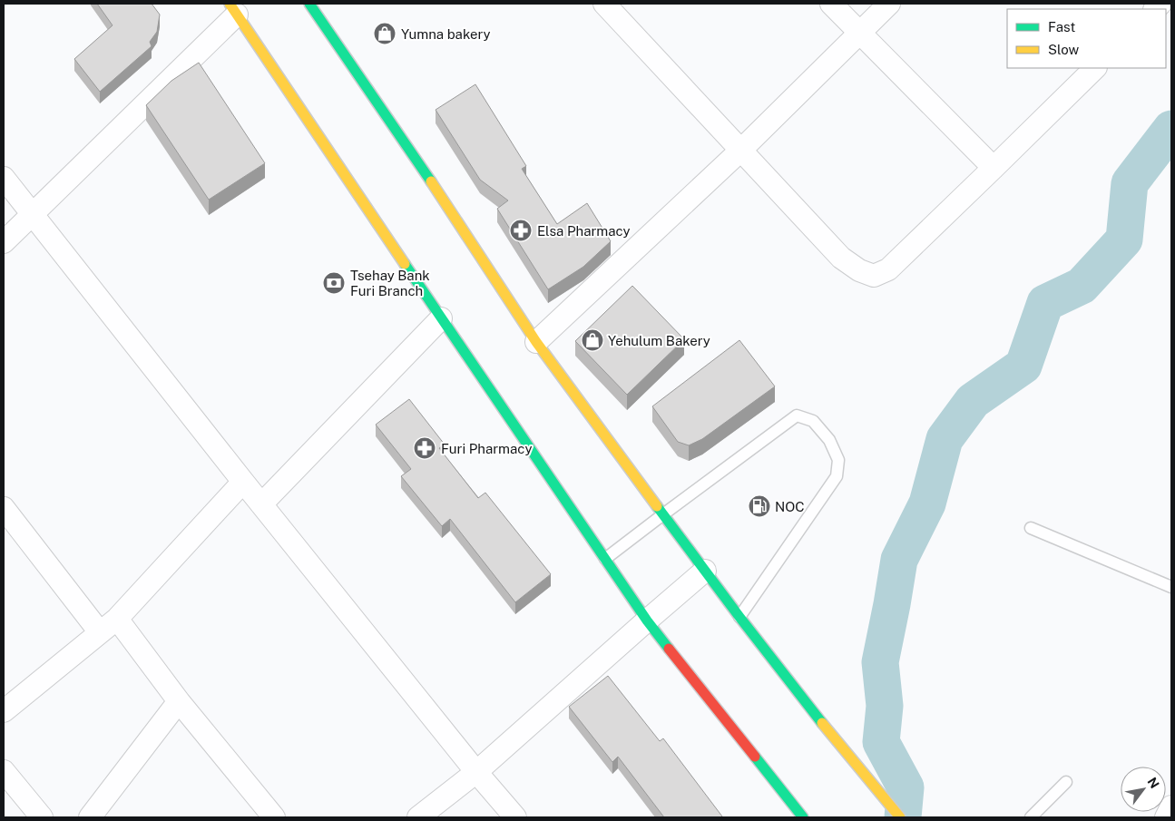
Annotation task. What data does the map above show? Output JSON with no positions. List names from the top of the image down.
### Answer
{
  "places": {
    "shop": ["Yumna bakery", "Yehulum Bakery"],
    "pharmacy": ["Elsa Pharmacy", "Furi Pharmacy"],
    "bank": ["Tsehay Bank Furi Branch"],
    "fuel station": ["NOC"]
  },
  "legend": ["Fast", "Slow"],
  "north": "top right"
}
